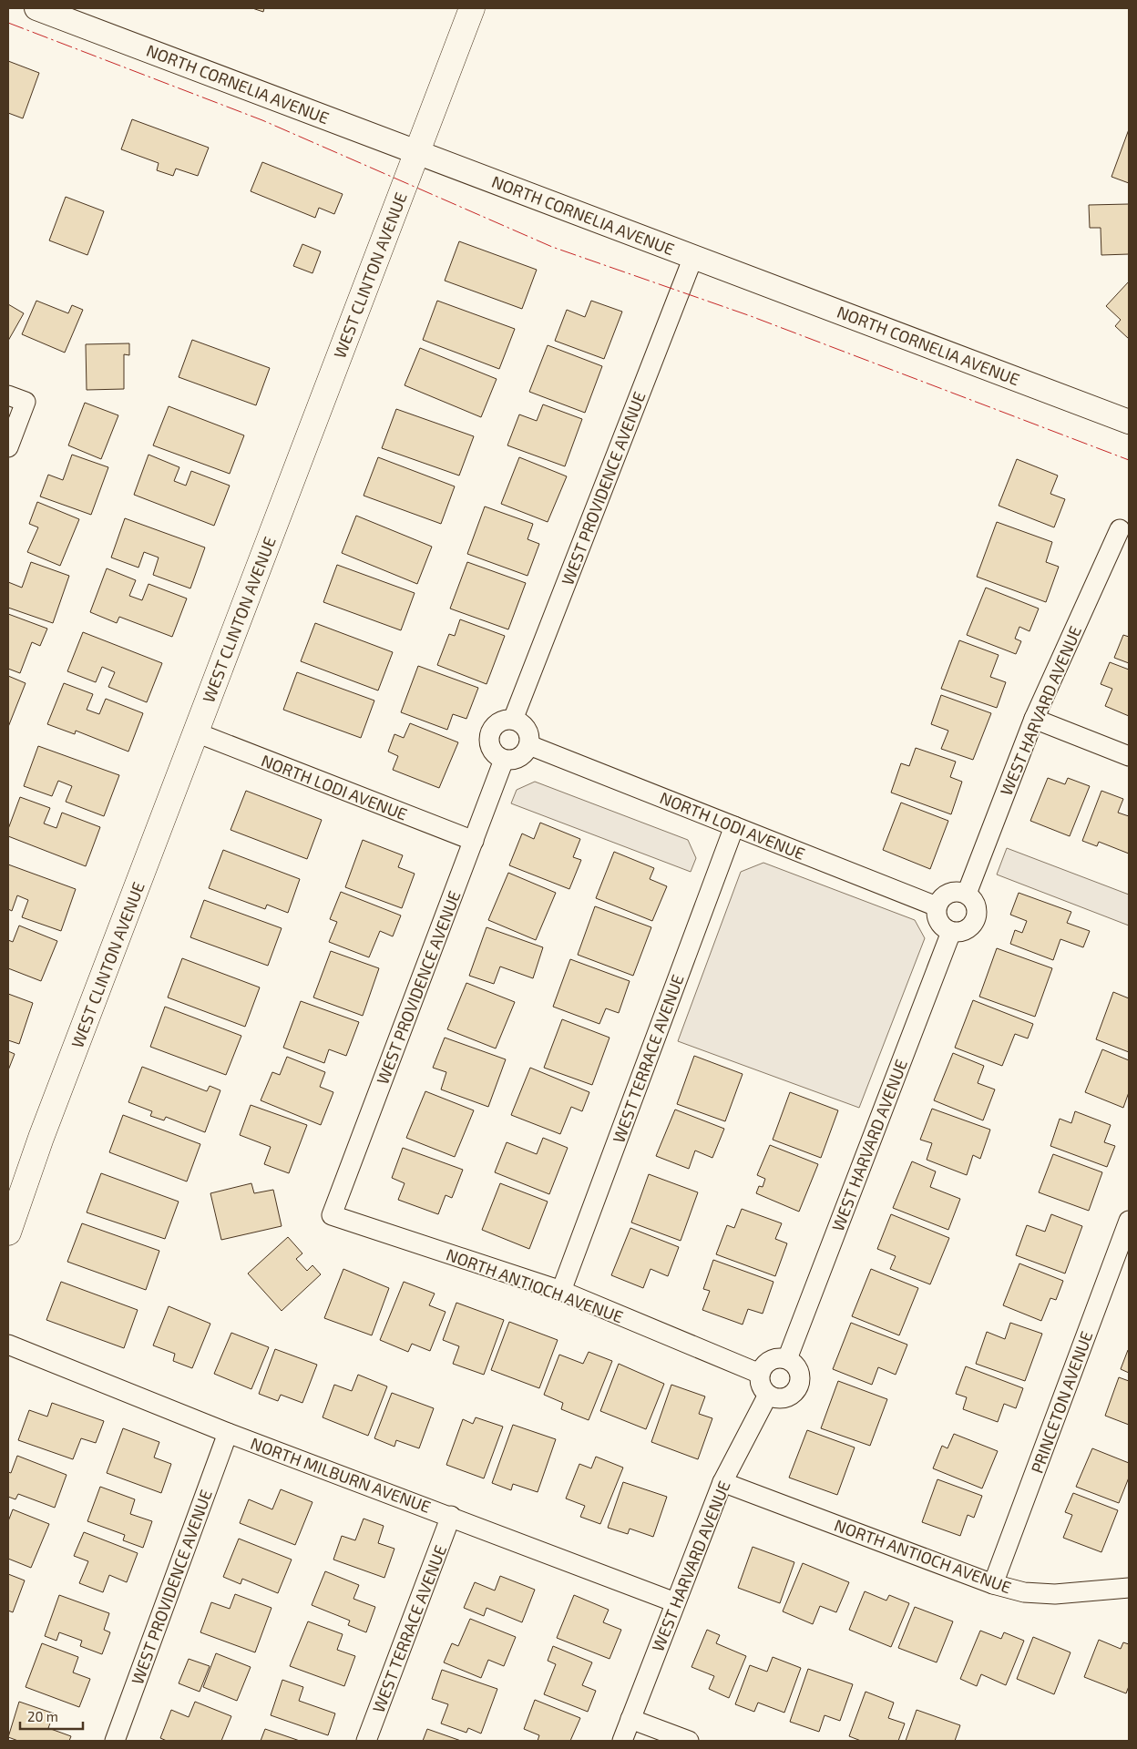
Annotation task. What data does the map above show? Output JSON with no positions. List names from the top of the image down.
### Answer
{
  "streets": {
    "main road": ["WEST CLINTON AVENUE"],
    "street": [
      "NORTH CORNELIA AVENUE",
      "WEST PROVIDENCE AVENUE",
      "WEST HARVARD AVENUE",
      "NORTH LODI AVENUE",
      "WEST TERRACE AVENUE",
      "NORTH ANTIOCH AVENUE",
      "PRINCETON AVENUE",
      "NORTH MILBURN AVENUE"
    ]
  },
  "crossings": [
    ["NORTH CORNELIA AVENUE", "WEST CLINTON AVENUE"],
    ["NORTH CORNELIA AVENUE", "WEST PROVIDENCE AVENUE"],
    ["WEST CLINTON AVENUE", "NORTH LODI AVENUE"],
    ["WEST PROVIDENCE AVENUE", "NORTH LODI AVENUE"],
    ["WEST PROVIDENCE AVENUE", "NORTH ANTIOCH AVENUE"],
    ["WEST PROVIDENCE AVENUE", "NORTH MILBURN AVENUE"],
    ["WEST HARVARD AVENUE", "NORTH LODI AVENUE"],
    ["WEST HARVARD AVENUE", "NORTH ANTIOCH AVENUE"],
    ["WEST HARVARD AVENUE", "NORTH MILBURN AVENUE"],
    ["NORTH LODI AVENUE", "WEST TERRACE AVENUE"],
    ["WEST TERRACE AVENUE", "NORTH ANTIOCH AVENUE"],
    ["WEST TERRACE AVENUE", "NORTH MILBURN AVENUE"],
    ["NORTH ANTIOCH AVENUE", "PRINCETON AVENUE"]
  ],
  "scale_bar": "20 m"
}
